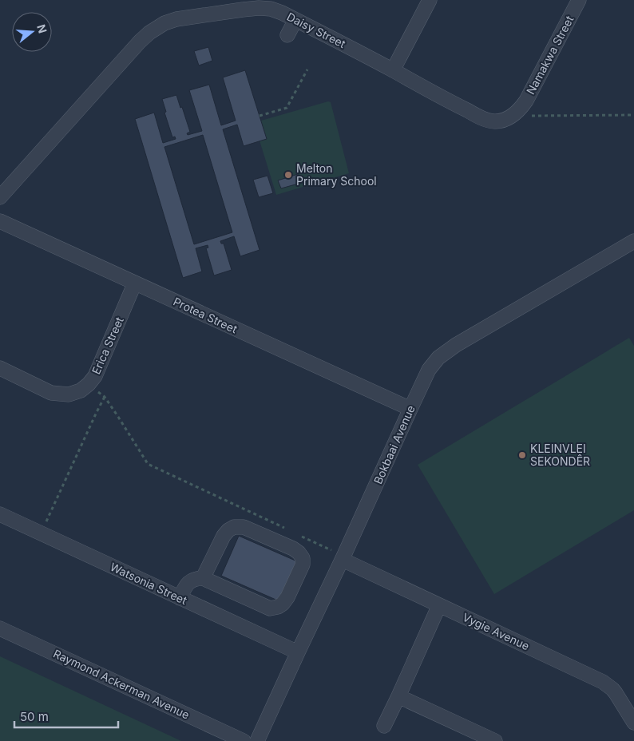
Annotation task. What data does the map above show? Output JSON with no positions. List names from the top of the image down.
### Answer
{
  "streets": {
    "street": [
      "Daisy Street",
      "Namakwa Street",
      "Protea Street",
      "Erica Street",
      "Bokbaai Avenue",
      "Watsonia Street",
      "Vygie Avenue",
      "Raymond Ackerman Avenue"
    ]
  },
  "crossings": [
    ["Daisy Street", "Namakwa Street"],
    ["Protea Street", "Erica Street"],
    ["Protea Street", "Bokbaai Avenue"],
    ["Bokbaai Avenue", "Watsonia Street"],
    ["Bokbaai Avenue", "Vygie Avenue"]
  ],
  "places": ["Melton Primary School", "KLEINVLEI SEKONDÊR"],
  "scale_bar": "50 m",
  "north": "right"
}
